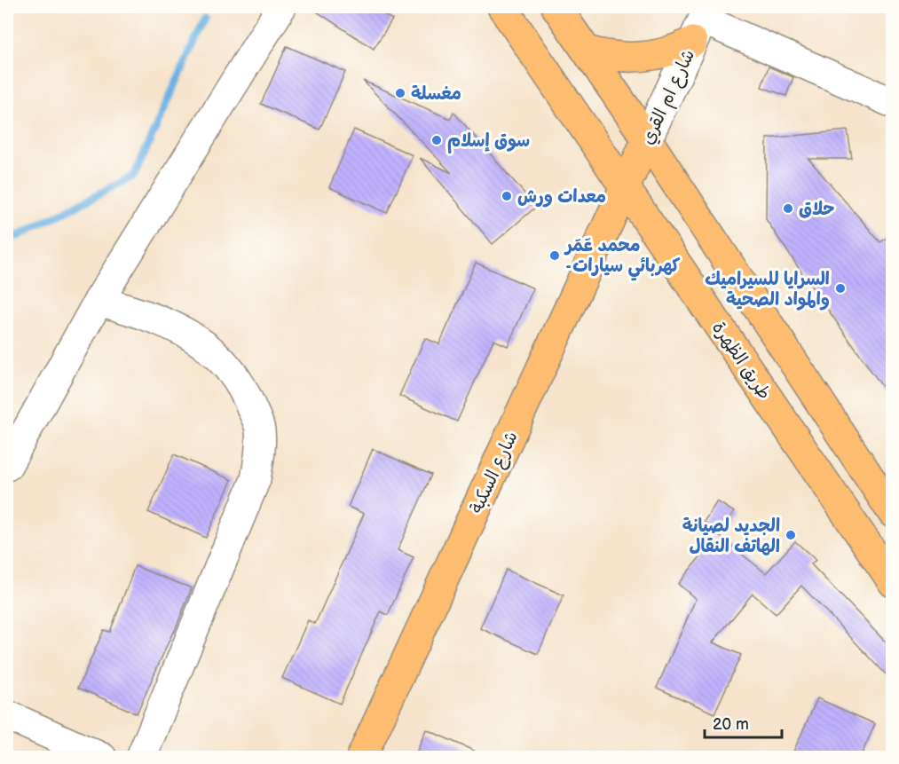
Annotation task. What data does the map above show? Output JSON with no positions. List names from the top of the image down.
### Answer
{
  "streets": {
    "main road": ["شارع ام القري", "طريق الظهرة", "شارع السكبة"]
  },
  "crossings": [
    ["شارع ام القري", "طريق الظهرة"],
    ["شارع ام القري", "شارع السكبة"],
    ["طريق الظهرة", "شارع السكبة"]
  ],
  "places": [
    "مغسلة",
    "سوق إسلام",
    "معدات ورش",
    "حلاق",
    "محمد عَمَر -كهربائي سيارات",
    "السرايا للسيراميك والمواد الصحية",
    "الجديد لصيانة الهاتف النقال"
  ],
  "scale_bar": "20 m"
}
